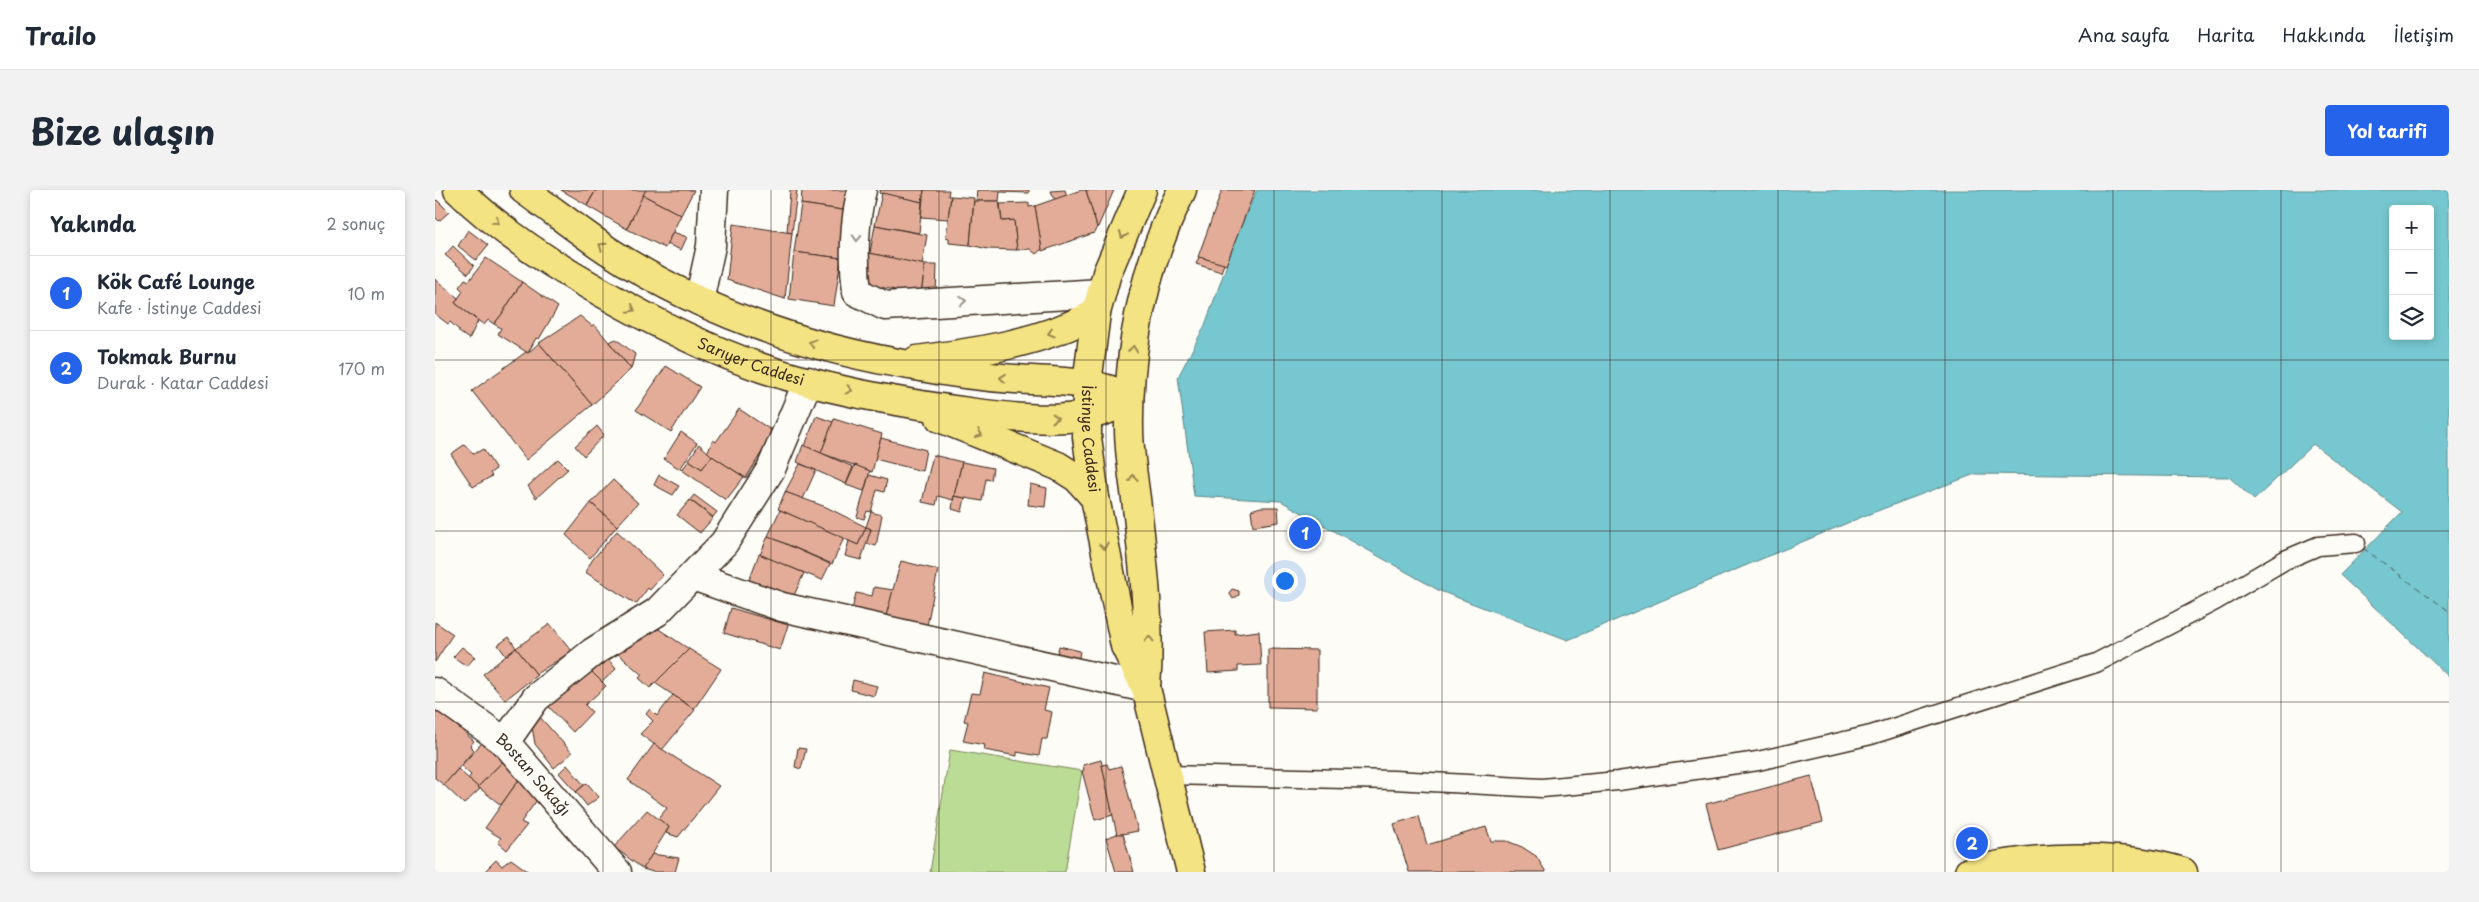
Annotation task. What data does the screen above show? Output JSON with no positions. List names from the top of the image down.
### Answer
{
  "streets": {
    "main road": ["Sarıyer Caddesi", "İstinye Caddesi"],
    "street": ["Bostan Sokağı"]
  },
  "crossings": [
    ["Sarıyer Caddesi", "İstinye Caddesi"]
  ],
  "page": {
    "header": "Trailo",
    "nav": [
      "Ana sayfa",
      "Harita",
      "Hakkında",
      "İletişim"
    ],
    "title": "Bize ulaşın",
    "buttons": "Yol tarifi",
    "heading": ["Yakında", "2 sonuç"],
    "map_buttons": ["+", "−"],
    "list": [
      {
        "mark": "1",
        "name": "Kök Café Lounge",
        "note": "Kafe · İstinye Caddesi",
        "value": "10 m"
      },
      {
        "mark": "2",
        "name": "Tokmak Burnu",
        "note": "Durak · Katar Caddesi",
        "value": "170 m"
      }
    ],
    "pins": ["1", "2"]
  }
}
